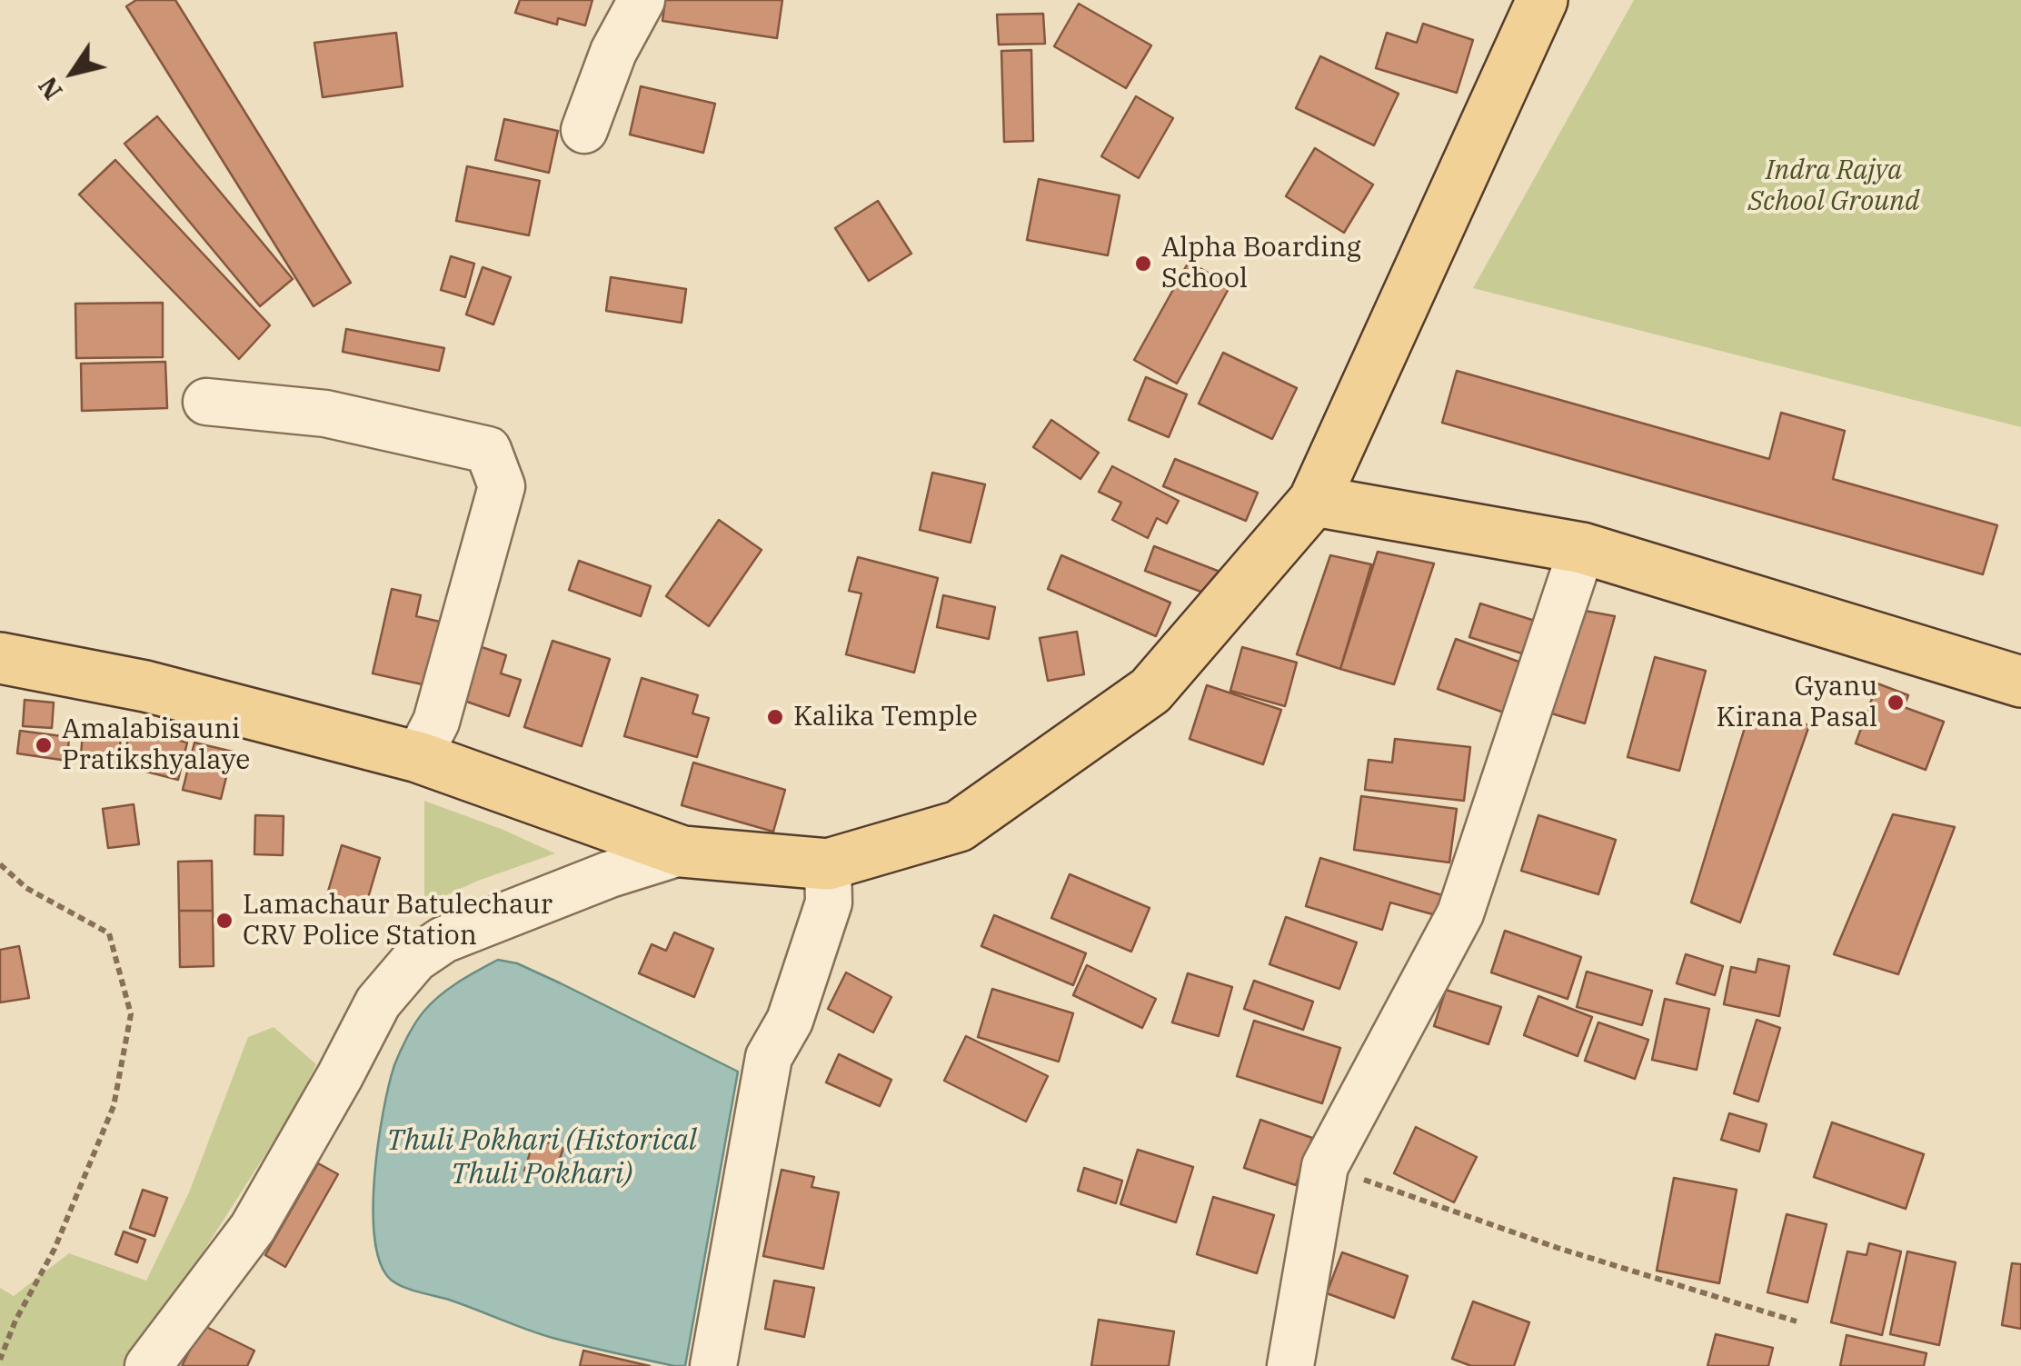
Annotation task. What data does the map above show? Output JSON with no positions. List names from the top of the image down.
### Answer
{
  "water": ["Thuli Pokhari (Historical Thuli Pokhari)"],
  "parks": ["Indra Rajya School Ground"],
  "places": [
    "Alpha Boarding School",
    "Gyanu Kirana Pasal",
    "Kalika Temple",
    "Amalabisauni Pratikshyalaye",
    "Lamachaur Batulechaur CRV Police Station"
  ],
  "north": "bottom left"
}
